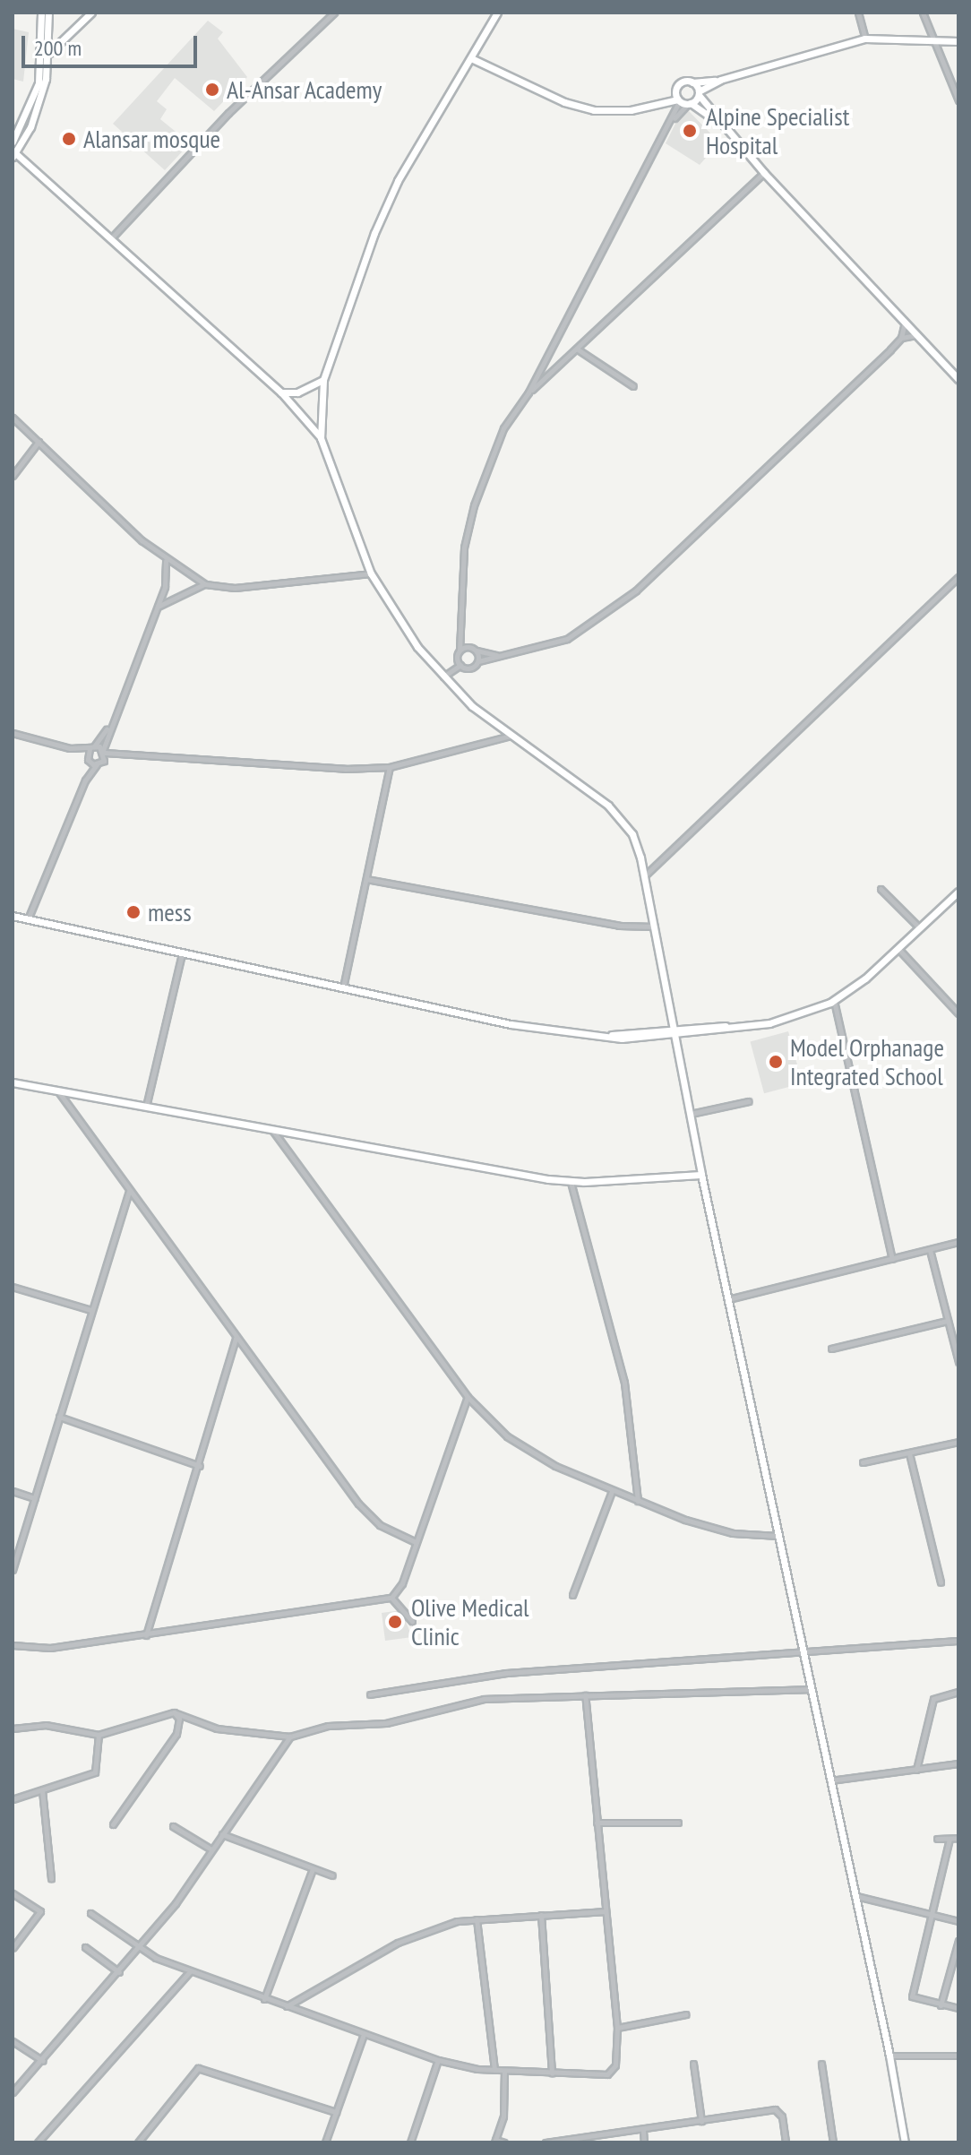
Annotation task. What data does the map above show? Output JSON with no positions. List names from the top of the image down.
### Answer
{
  "places": [
    "Al-Ansar Academy",
    "Alpine Specialist Hospital",
    "Alansar mosque",
    "mess",
    "Model Orphanage Integrated School",
    "Olive Medical Clinic"
  ],
  "scale_bar": "200 m"
}
